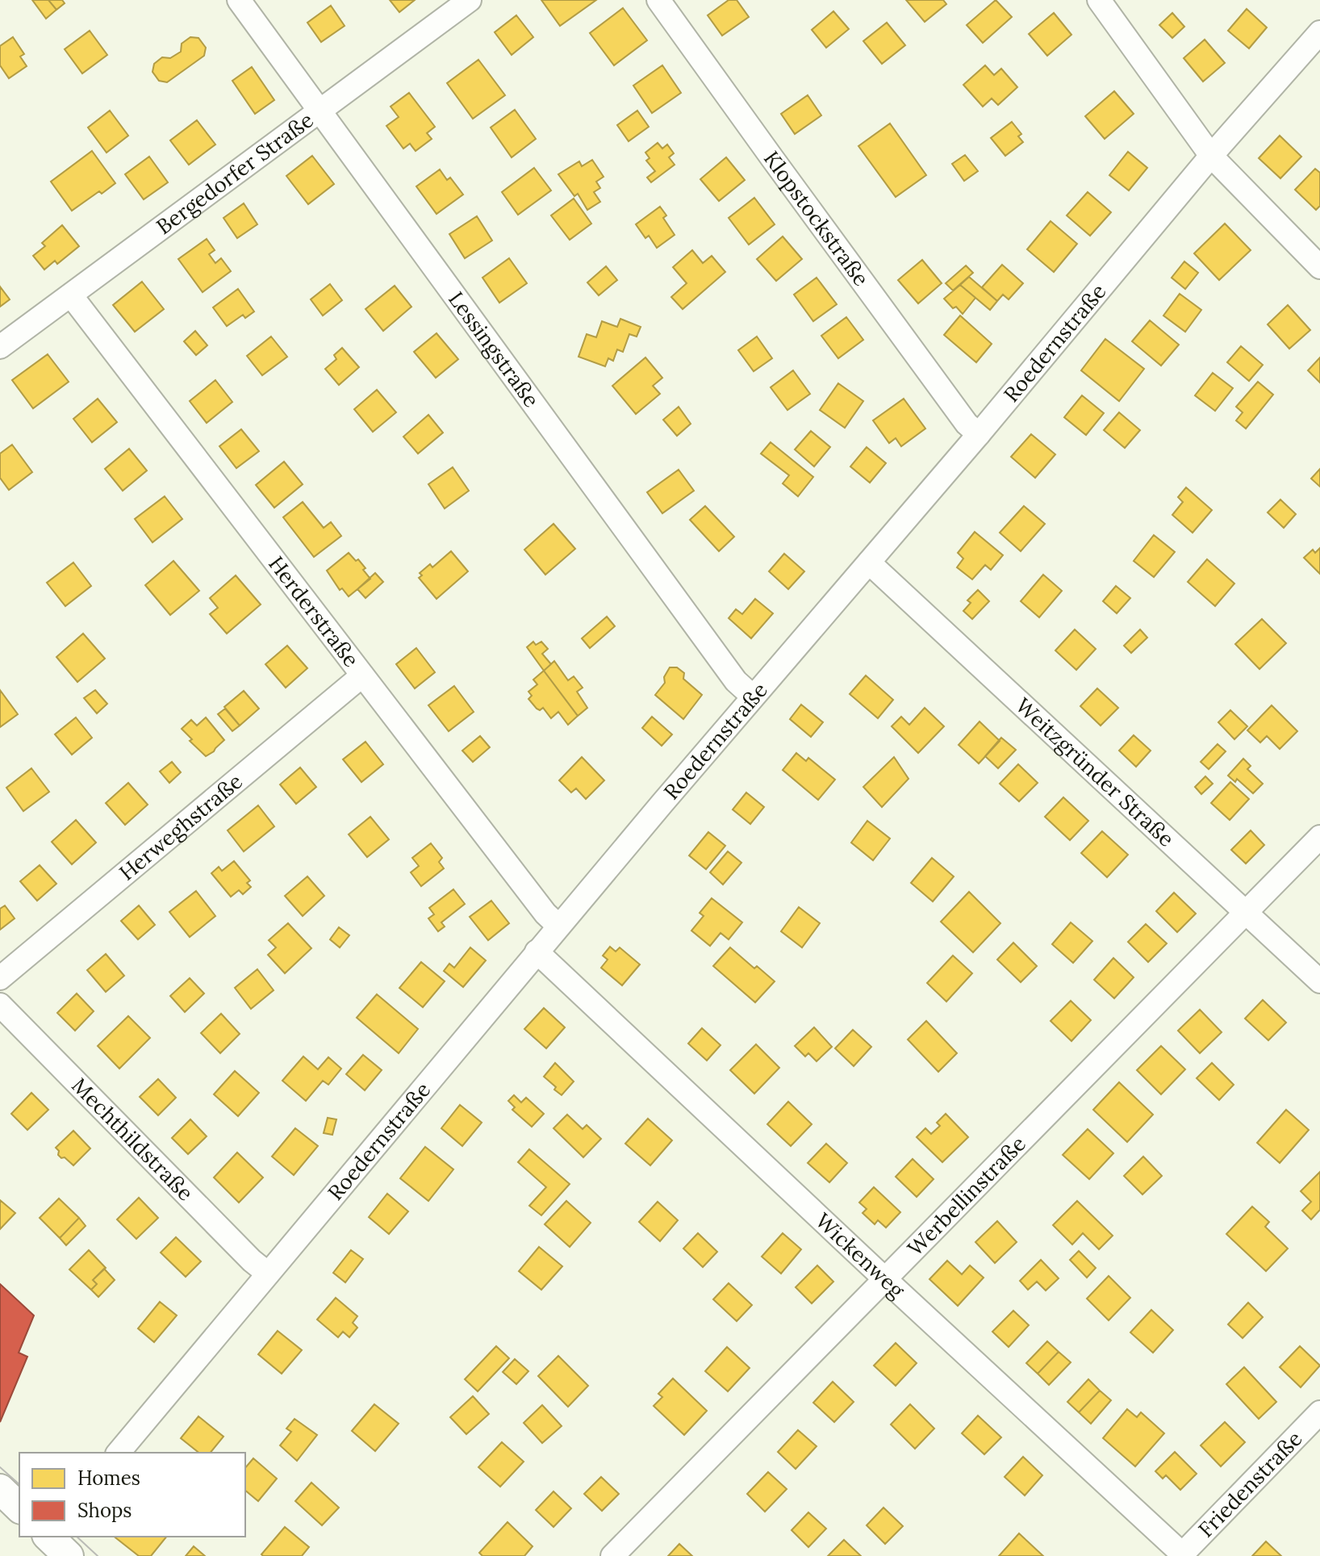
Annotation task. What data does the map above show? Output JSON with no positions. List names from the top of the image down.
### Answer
{
  "streets": {
    "street": [
      "Bergedorfer Straße",
      "Klopstockstraße",
      "Roedernstraße",
      "Lessingstraße",
      "Herderstraße",
      "Weitzgründer Straße",
      "Herweghstraße",
      "Mechthildstraße",
      "Werbellinstraße",
      "Wickenweg",
      "Friedenstraße"
    ]
  },
  "crossings": [
    ["Bergedorfer Straße", "Lessingstraße"],
    ["Bergedorfer Straße", "Herderstraße"],
    ["Klopstockstraße", "Roedernstraße"],
    ["Roedernstraße", "Lessingstraße"],
    ["Roedernstraße", "Herderstraße"],
    ["Roedernstraße", "Weitzgründer Straße"],
    ["Roedernstraße", "Mechthildstraße"],
    ["Roedernstraße", "Wickenweg"],
    ["Herderstraße", "Herweghstraße"],
    ["Weitzgründer Straße", "Werbellinstraße"],
    ["Werbellinstraße", "Wickenweg"],
    ["Wickenweg", "Friedenstraße"]
  ],
  "legend": ["Homes", "Shops"]
}
